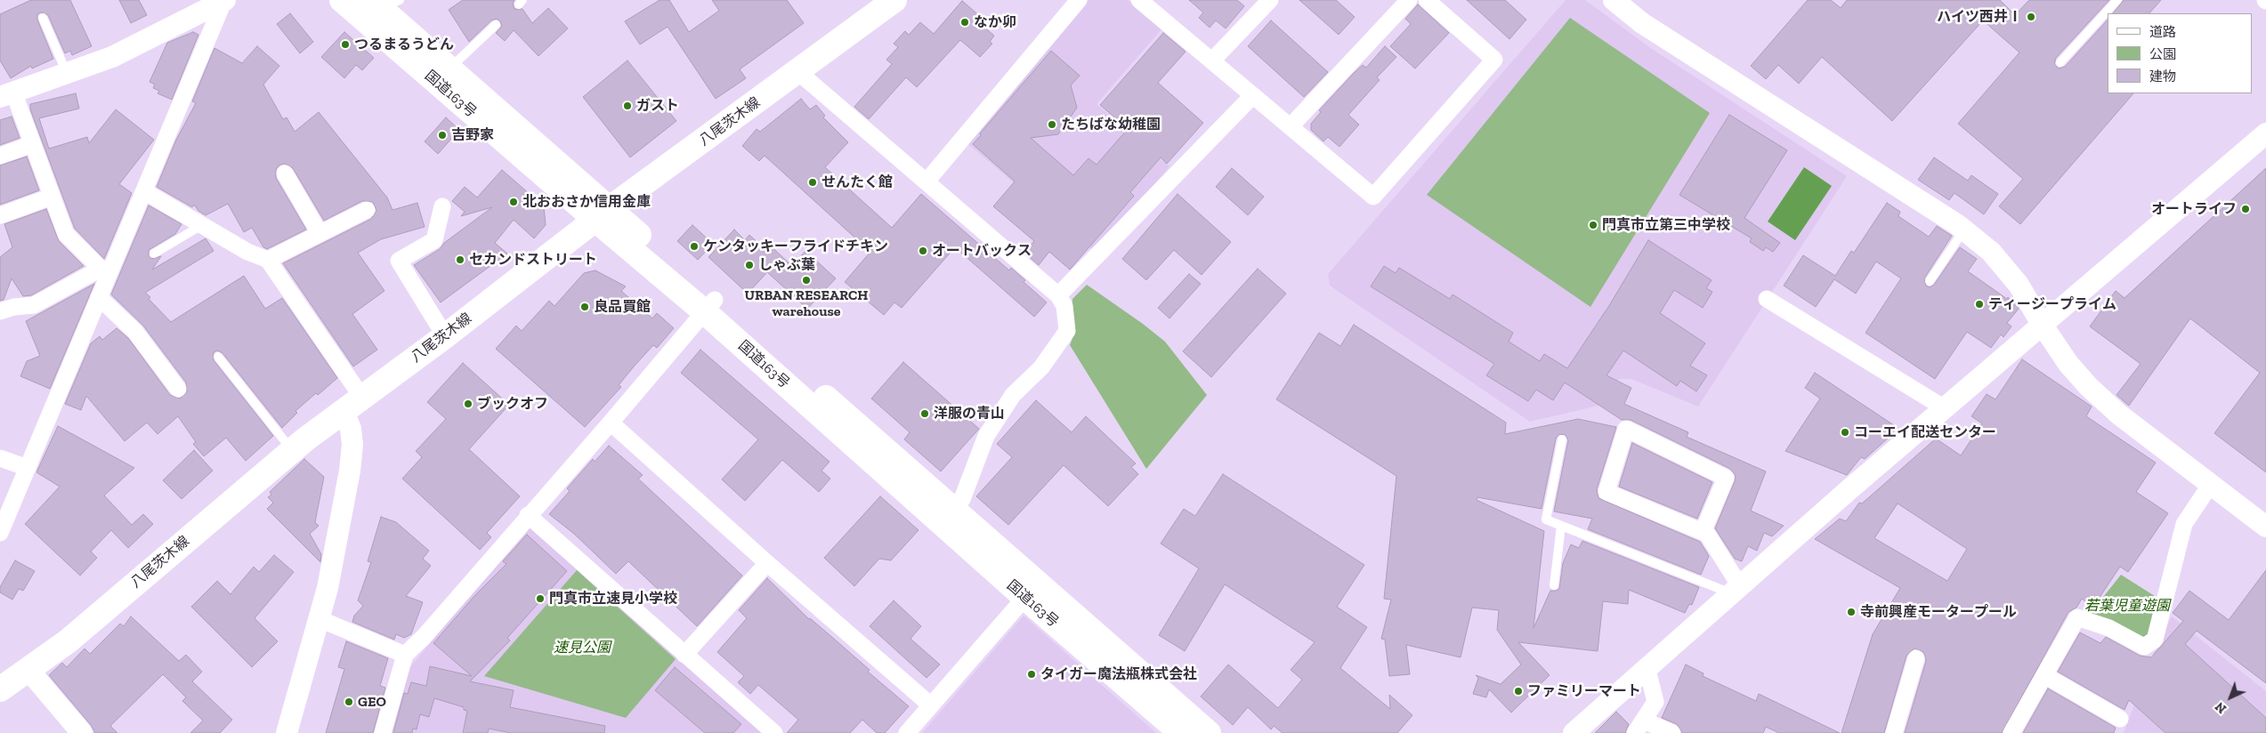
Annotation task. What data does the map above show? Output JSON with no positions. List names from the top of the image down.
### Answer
{
  "streets": {
    "main road": ["国道163号", "八尾茨木線"]
  },
  "crossings": [
    ["国道163号", "八尾茨木線"]
  ],
  "parks": ["若葉児童遊園", "速見公園"],
  "places": [
    "ハイツ西井Ⅰ",
    "なか卯",
    "つるまるうどん",
    "ガスト",
    "たちばな幼稚園",
    "吉野家",
    "せんたく館",
    "北おおさか信用金庫",
    "オートライフ",
    "門真市立第三中学校",
    "ケンタッキーフライドチキン",
    "オートバックス",
    "セカンドストリート",
    "しゃぶ葉",
    "URBAN RESEARCH warehouse",
    "ティージープライム",
    "良品買館",
    "ブックオフ",
    "洋服の青山",
    "コーエイ配送センター",
    "門真市立速見小学校",
    "寺前興産モータープール",
    "タイガー魔法瓶株式会社",
    "ファミリーマート",
    "GEO"
  ],
  "legend": ["道路", "公園", "建物"],
  "north": "bottom left"
}
